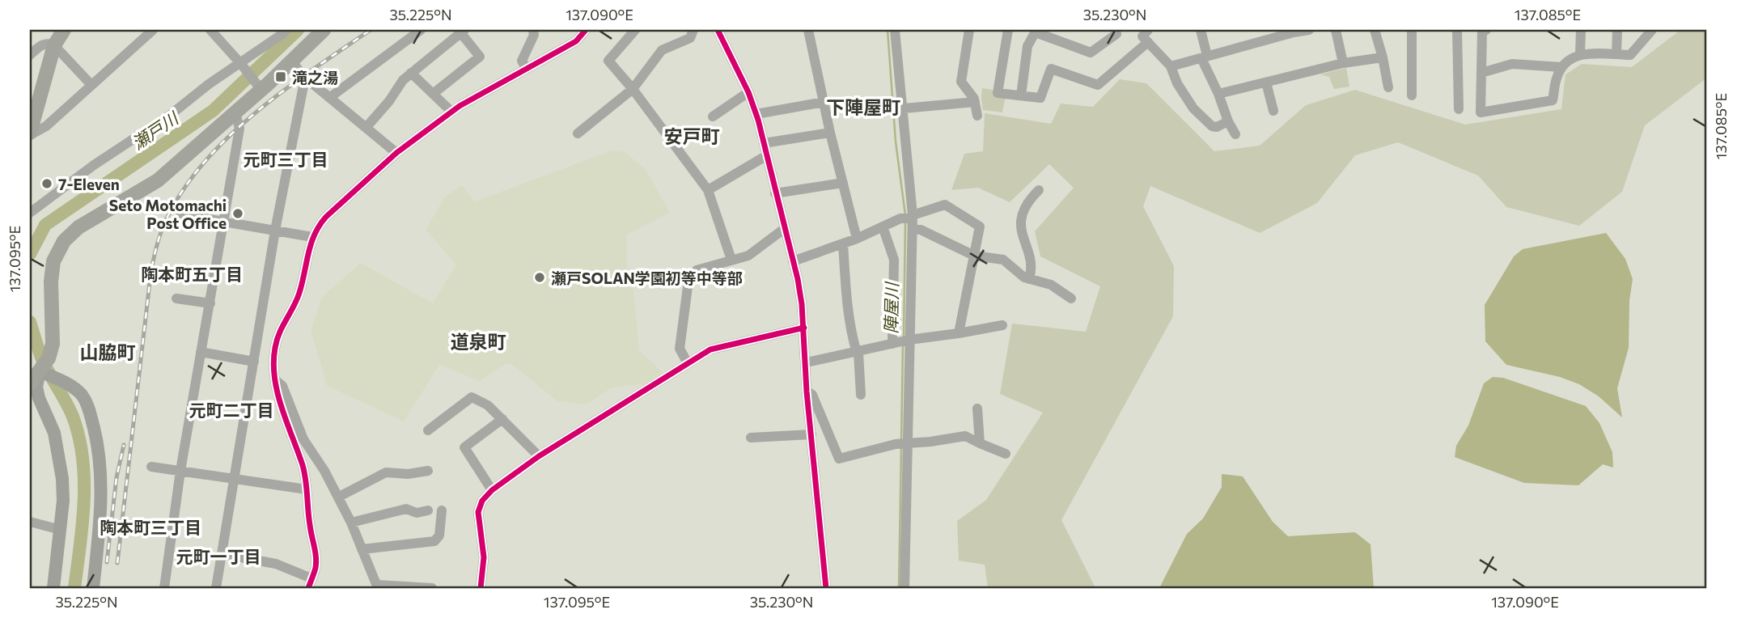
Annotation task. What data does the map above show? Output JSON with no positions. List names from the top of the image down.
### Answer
{
  "districts": [
    "下陣屋町",
    "安戸町",
    "元町三丁目",
    "陶本町五丁目",
    "道泉町",
    "山脇町",
    "元町二丁目",
    "陶本町三丁目",
    "元町一丁目"
  ],
  "water": ["瀬戸川", "陣屋川"],
  "places": {
    "transit": ["滝之湯"],
    "other": ["7-Eleven", "Seto Motomachi Post Office", "瀬戸SOLAN学園初等中等部"]
  },
  "coordinates": [
    "35.225°N",
    "137.090°E",
    "35.230°N",
    "137.085°E",
    "137.095°E"
  ]
}
